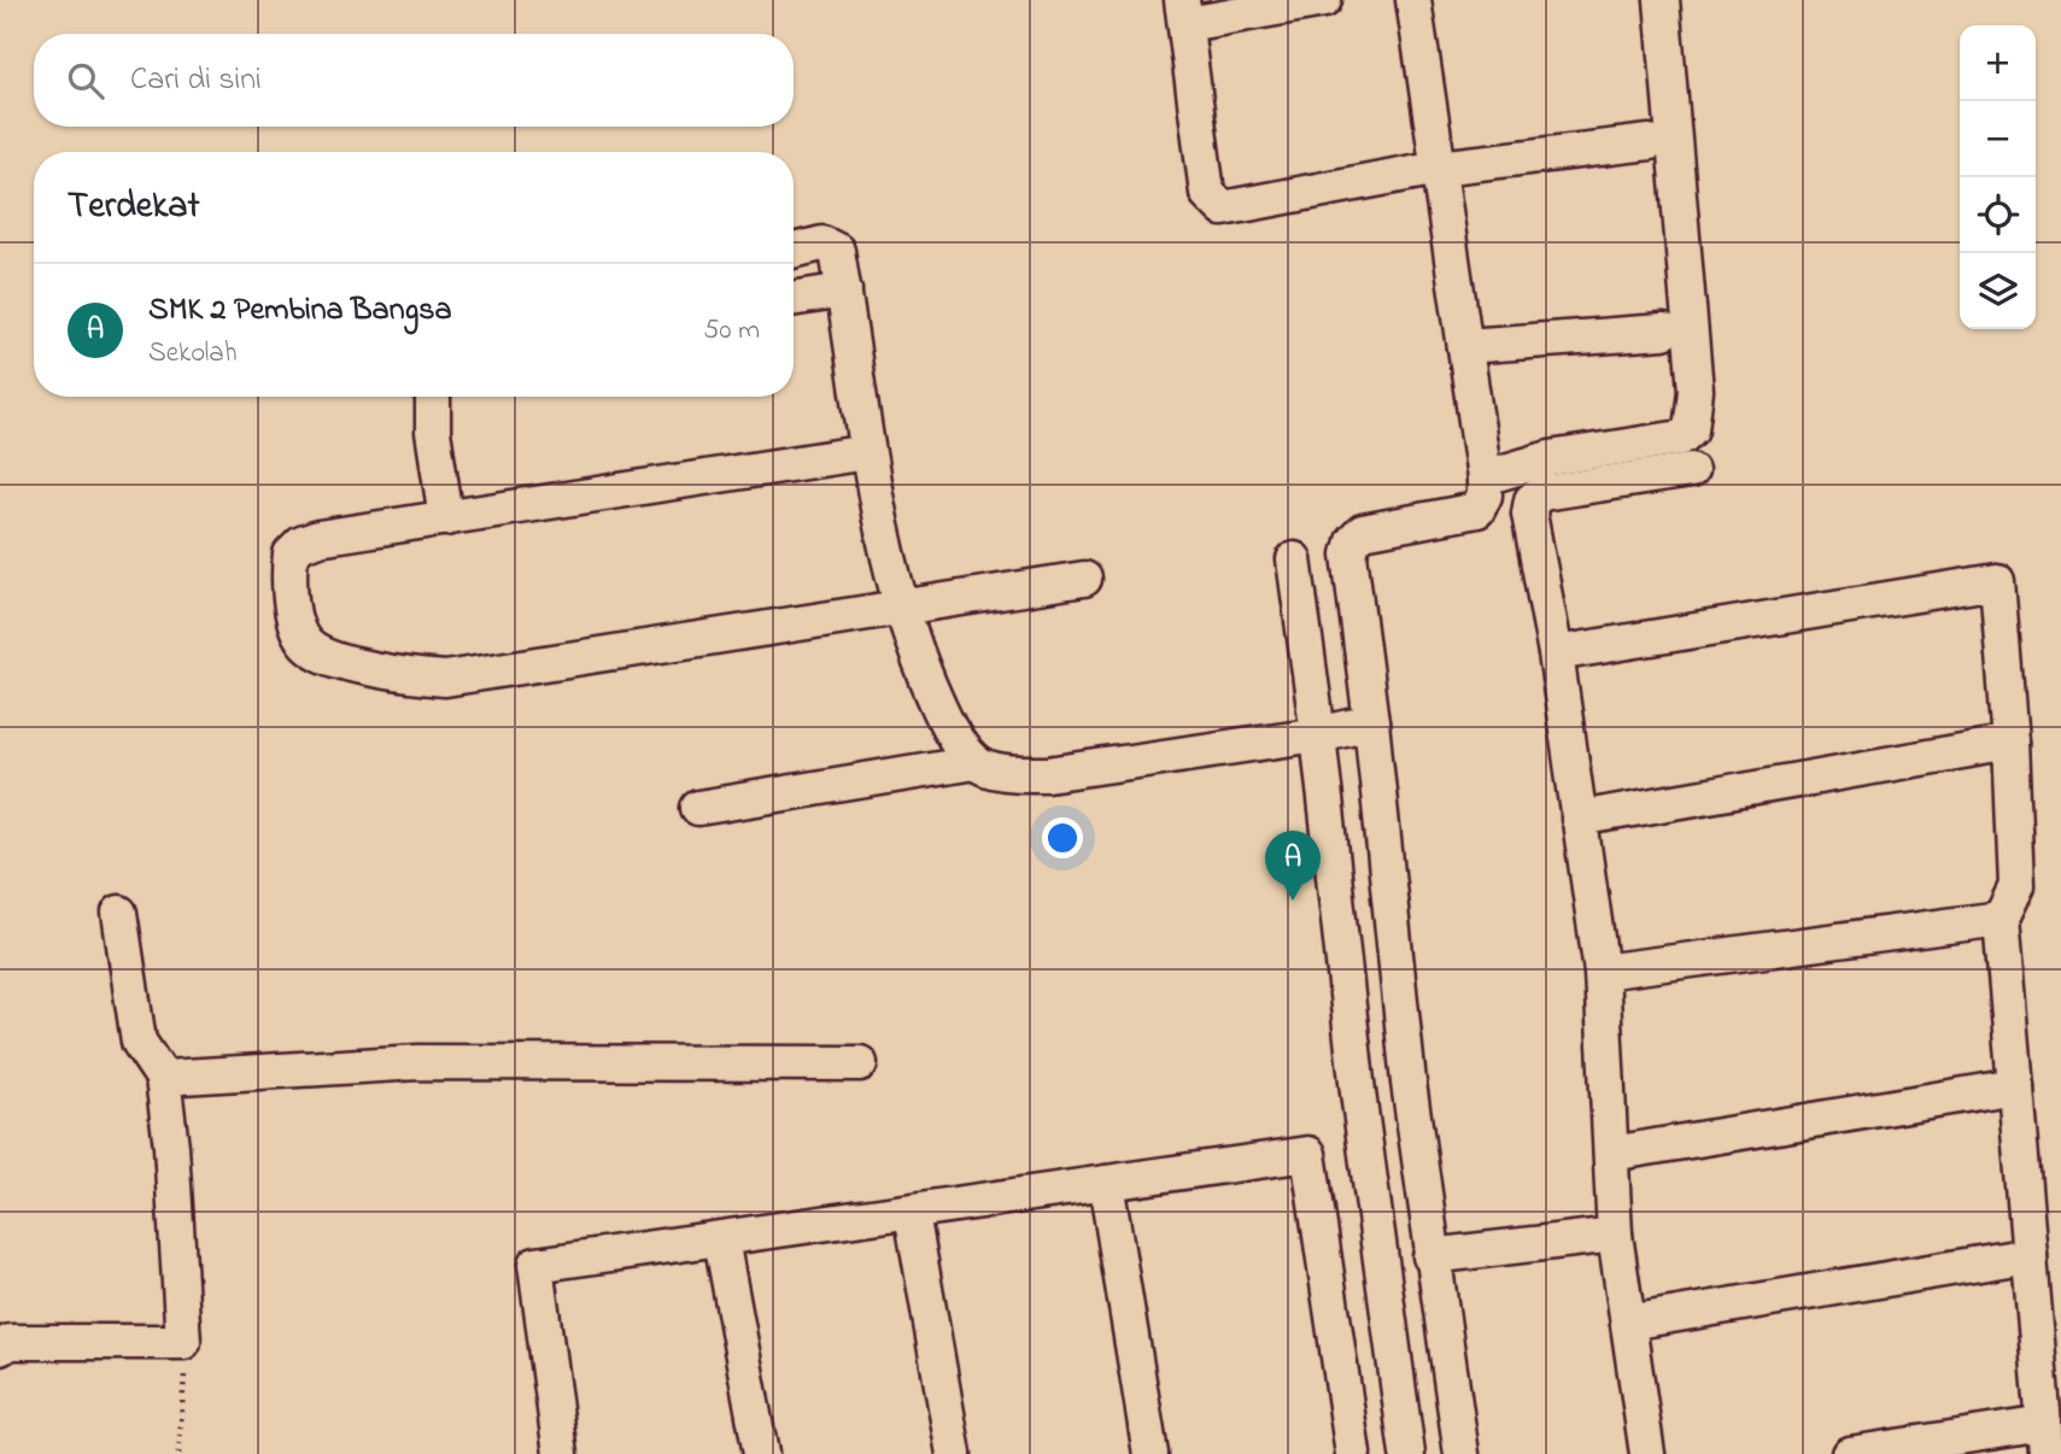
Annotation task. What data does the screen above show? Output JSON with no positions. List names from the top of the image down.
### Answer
{
  "page": {
    "map_buttons": ["+", "−"],
    "search": "Cari di sini",
    "heading": "Terdekat",
    "list": [
      {
        "mark": "A",
        "name": "SMK 2 Pembina Bangsa",
        "note": "Sekolah",
        "value": "50 m"
      }
    ],
    "pins": "A"
  }
}
